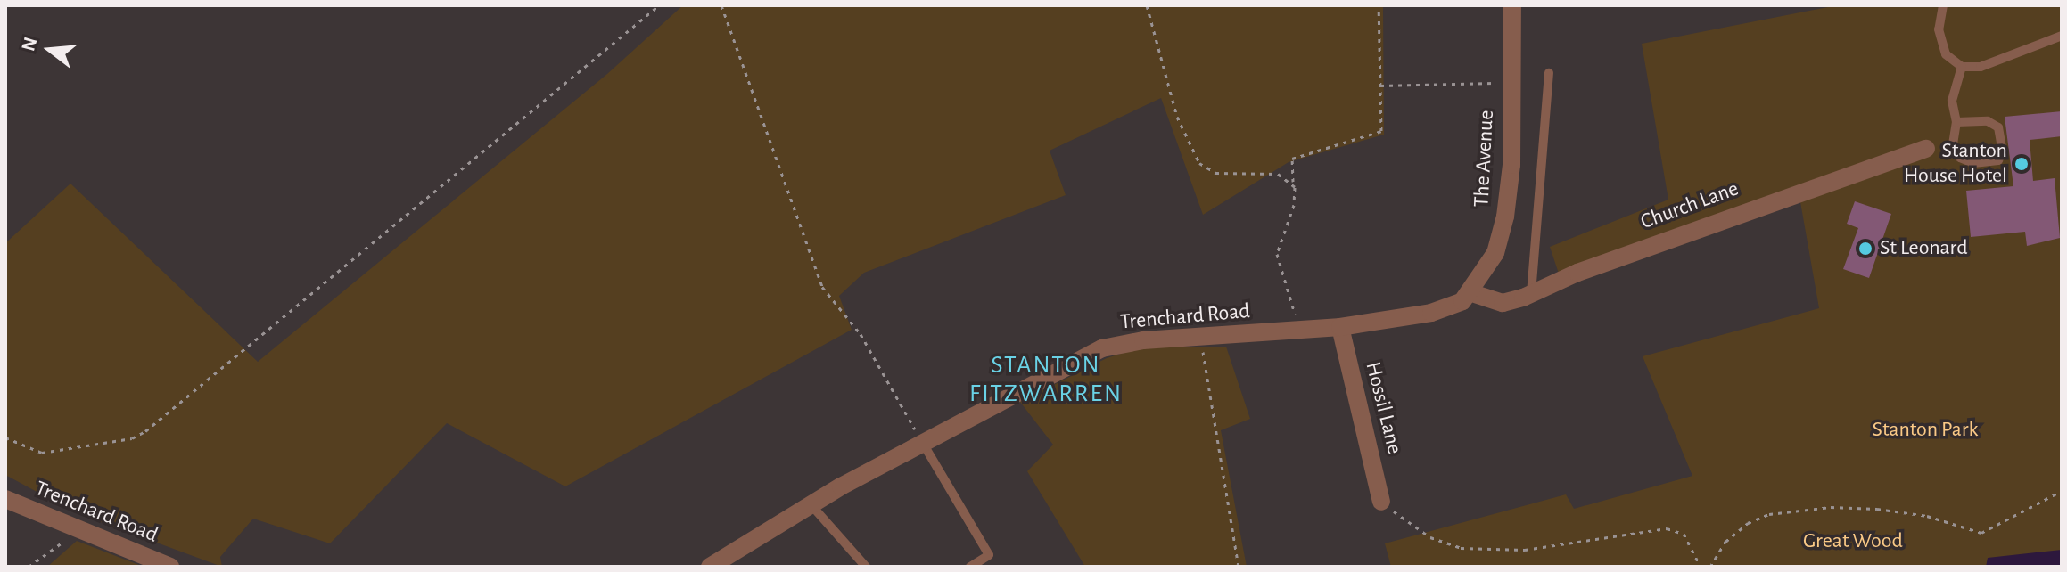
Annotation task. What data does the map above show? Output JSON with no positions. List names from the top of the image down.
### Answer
{
  "streets": {
    "street": [
      "The Avenue",
      "Church Lane",
      "Trenchard Road",
      "Hossil Lane"
    ]
  },
  "crossings": [
    ["The Avenue", "Church Lane"],
    ["The Avenue", "Trenchard Road"],
    ["Church Lane", "Trenchard Road"],
    ["Trenchard Road", "Hossil Lane"]
  ],
  "districts": ["STANTON FITZWARREN"],
  "parks": ["Stanton Park", "Great Wood"],
  "places": ["Stanton House Hotel", "St Leonard"],
  "north": "left"
}
